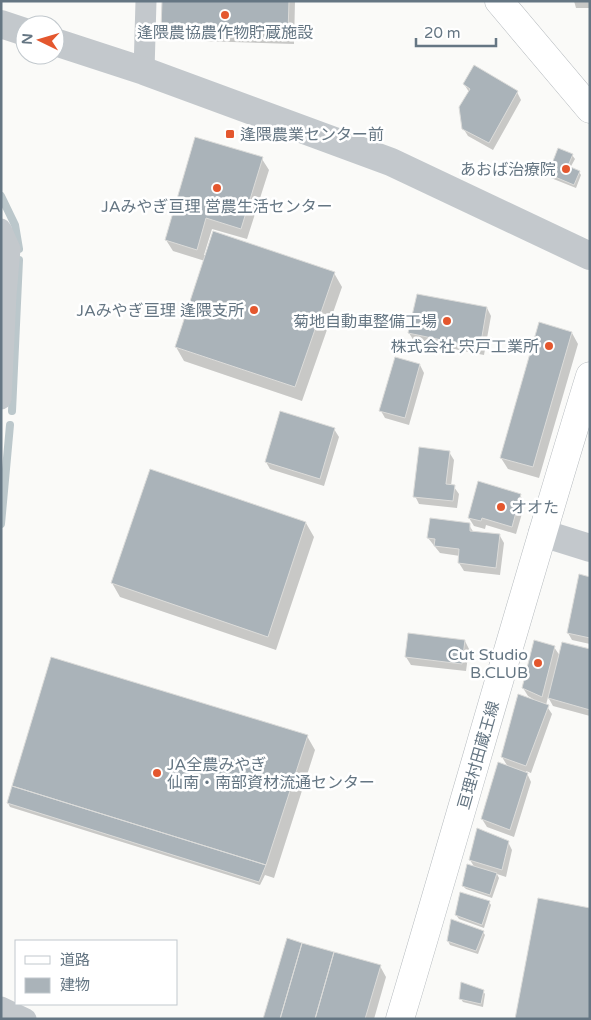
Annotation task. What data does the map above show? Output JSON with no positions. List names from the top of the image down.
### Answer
{
  "streets": {
    "main road": ["亘理村田蔵王線"]
  },
  "places": {
    "other": [
      "逢隈農協農作物貯蔵施設",
      "あおば治療院",
      "JAみやぎ亘理 営農生活センター",
      "JAみやぎ亘理 逢隈支所",
      "菊地自動車整備工場",
      "株式会社 宍戸工業所",
      "オオた",
      "Cut Studio B.CLUB",
      "JA全農みやぎ 仙南・南部資材流通センター"
    ],
    "transit": ["逢隈農業センター前"]
  },
  "legend": ["道路", "建物"],
  "scale_bar": "20 m",
  "north": "left"
}
